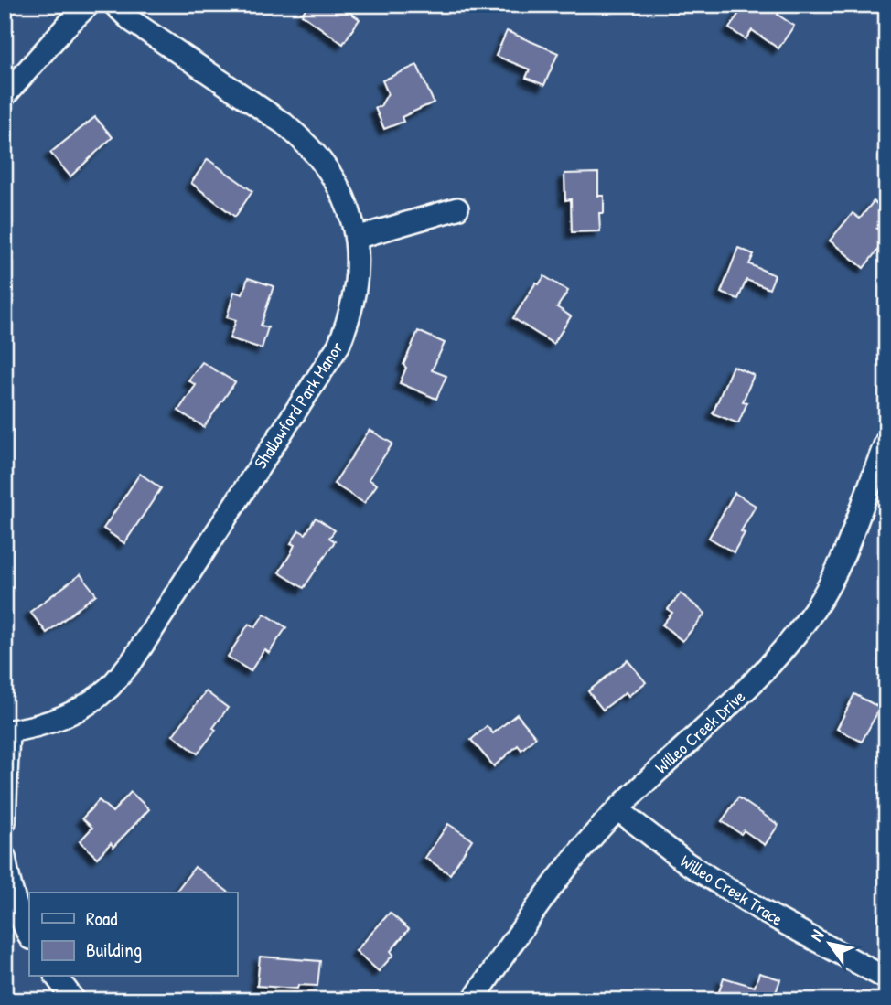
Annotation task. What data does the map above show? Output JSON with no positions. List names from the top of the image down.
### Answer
{
  "streets": {
    "street": ["Shallowford Park Manor", "Willeo Creek Drive", "Willeo Creek Trace"]
  },
  "crossings": [
    ["Willeo Creek Drive", "Willeo Creek Trace"]
  ],
  "legend": ["Road", "Building"],
  "north": "top left"
}
